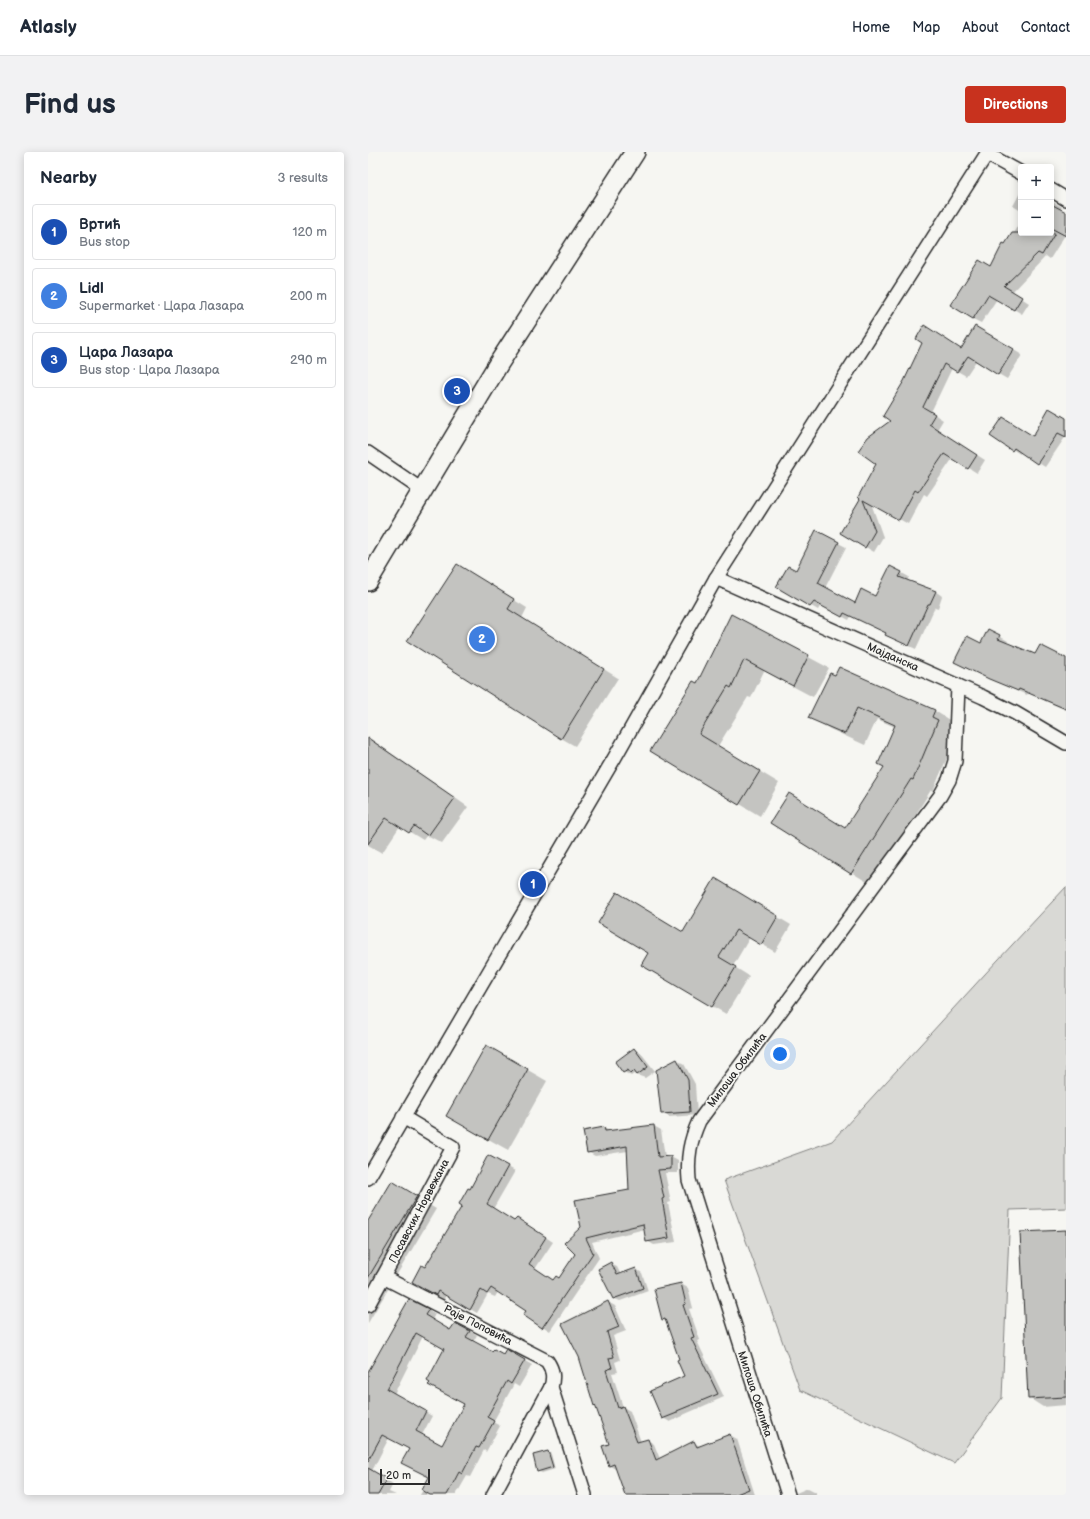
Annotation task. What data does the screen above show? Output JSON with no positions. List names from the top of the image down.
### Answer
{
  "streets": {
    "street": [
      "Мајданска",
      "Милоша Обилића",
      "Посавских Норвежана",
      "Раје Поповића"
    ]
  },
  "crossings": [
    ["Мајданска", "Милоша Обилића"],
    ["Посавских Норвежана", "Раје Поповића"]
  ],
  "scale_bar": "20 m",
  "page": {
    "header": "Atlasly",
    "nav": [
      "Home",
      "Map",
      "About",
      "Contact"
    ],
    "buttons": "Directions",
    "title": "Find us",
    "heading": ["Nearby", "3 results"],
    "map_buttons": ["+", "−"],
    "list": [
      {
        "mark": "1",
        "name": "Вртић",
        "note": "Bus stop",
        "value": "120 m"
      },
      {
        "mark": "2",
        "name": "Lidl",
        "note": "Supermarket · Цара Лазара",
        "value": "200 m"
      },
      {
        "mark": "3",
        "name": "Цара Лазара",
        "note": "Bus stop · Цара Лазара",
        "value": "290 m"
      }
    ],
    "pins": ["3", "2", "1"],
    "scale": "20 m"
  }
}
